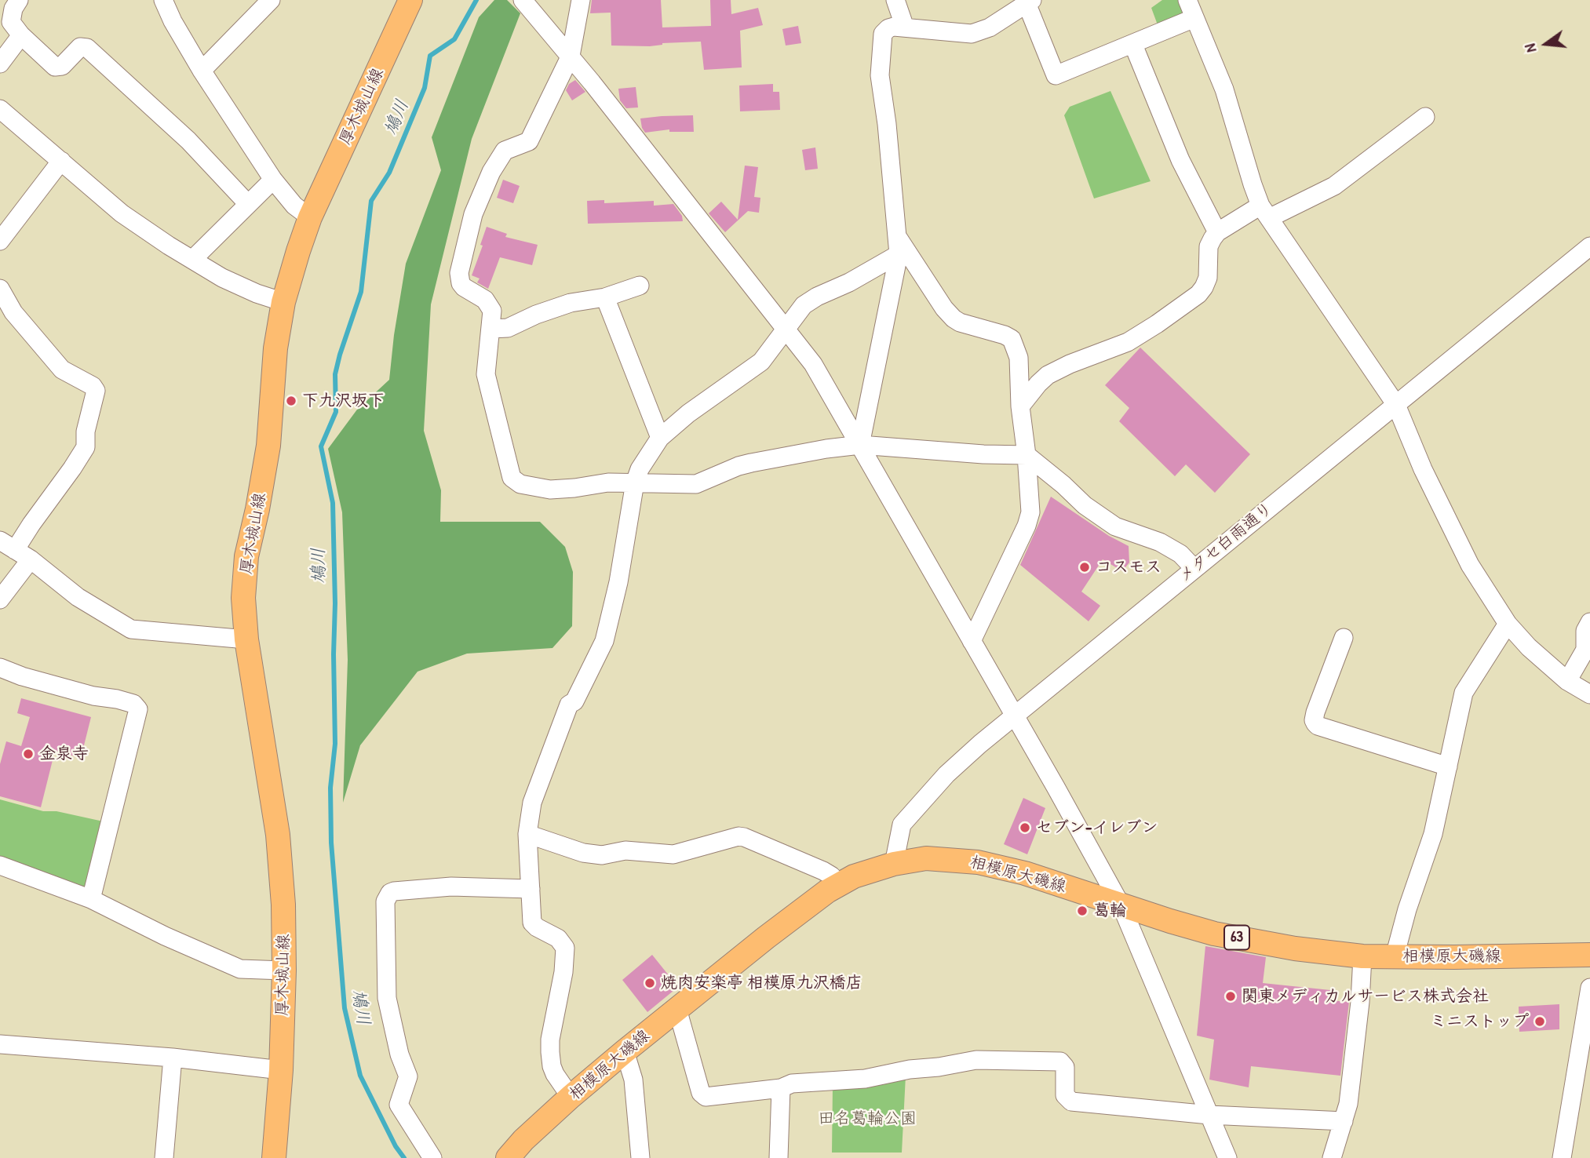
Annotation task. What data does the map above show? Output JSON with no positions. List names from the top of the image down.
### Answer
{
  "streets": {
    "main road": ["厚木城山線", "相模原大磯線", "63"],
    "street": ["メタセ白雨通り"]
  },
  "crossings": [
    ["メタセ白雨通り", "相模原大磯線"]
  ],
  "water": ["鳩川"],
  "parks": ["田名葛輪公園"],
  "places": [
    "下九沢坂下",
    "コスモス",
    "金泉寺",
    "セブン-イレブン",
    "葛輪",
    "焼肉安楽亭 相模原九沢橋店",
    "関東メディカルサービス株式会社",
    "ミニストップ"
  ],
  "north": "left"
}
